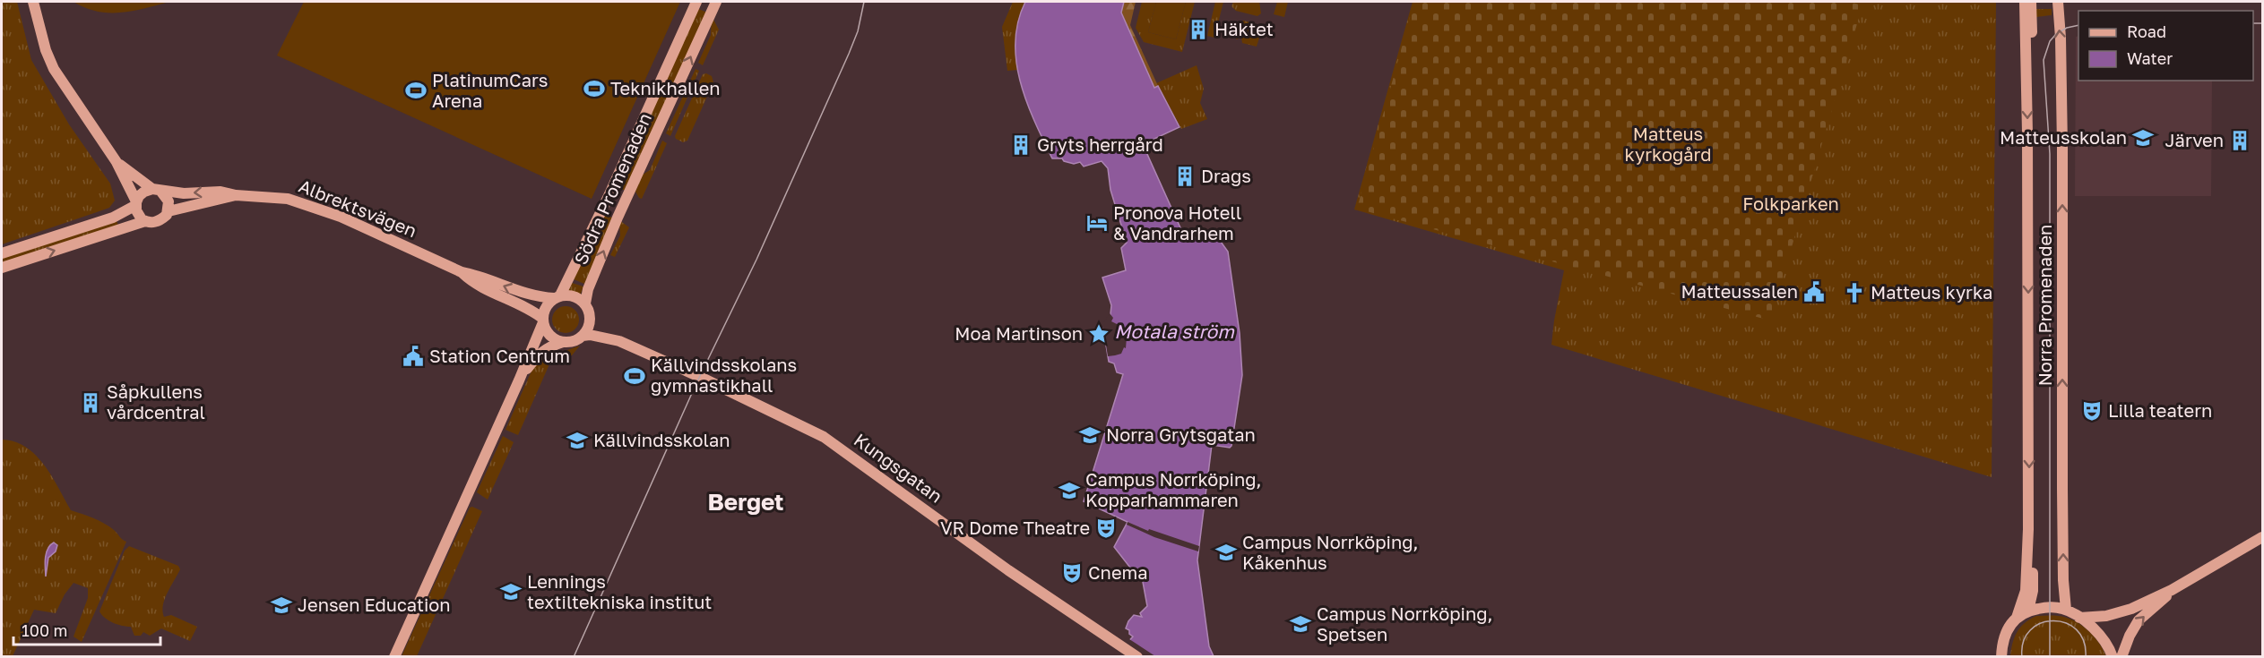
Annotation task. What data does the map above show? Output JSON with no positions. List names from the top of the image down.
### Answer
{
  "streets": {
    "main road": [
      "Södra Promenaden",
      "Albrektsvägen",
      "Norra Promenaden",
      "Kungsgatan"
    ]
  },
  "crossings": [
    ["Södra Promenaden", "Albrektsvägen"],
    ["Södra Promenaden", "Kungsgatan"],
    ["Albrektsvägen", "Kungsgatan"]
  ],
  "districts": ["Berget"],
  "water": ["Motala ström"],
  "parks": ["Matteus kyrkogård", "Folkparken"],
  "places": {
    "building": [
      "Häktet",
      "Järven",
      "Gryts herrgård",
      "Drags",
      "Såpkullens vårdcentral"
    ],
    "sports": ["Teknikhallen", "PlatinumCars Arena", "Källvindsskolans gymnastikhall"],
    "school or university": [
      "Matteusskolan",
      "Norra Grytsgatan",
      "Källvindsskolan",
      "Campus Norrköping, Kopparhammaren",
      "Campus Norrköping, Kåkenhus",
      "Lennings textiltekniska institut",
      "Jensen Education",
      "Campus Norrköping, Spetsen"
    ],
    "hotel": ["Pronova Hotell & Vandrarhem"],
    "public building": ["Matteussalen", "Station Centrum"],
    "church": ["Matteus kyrka"],
    "place": ["Moa Martinson"],
    "theatre": ["Lilla teatern", "VR Dome Theatre", "Cnema"]
  },
  "legend": ["Road", "Water"],
  "scale_bar": "100 m"
}
